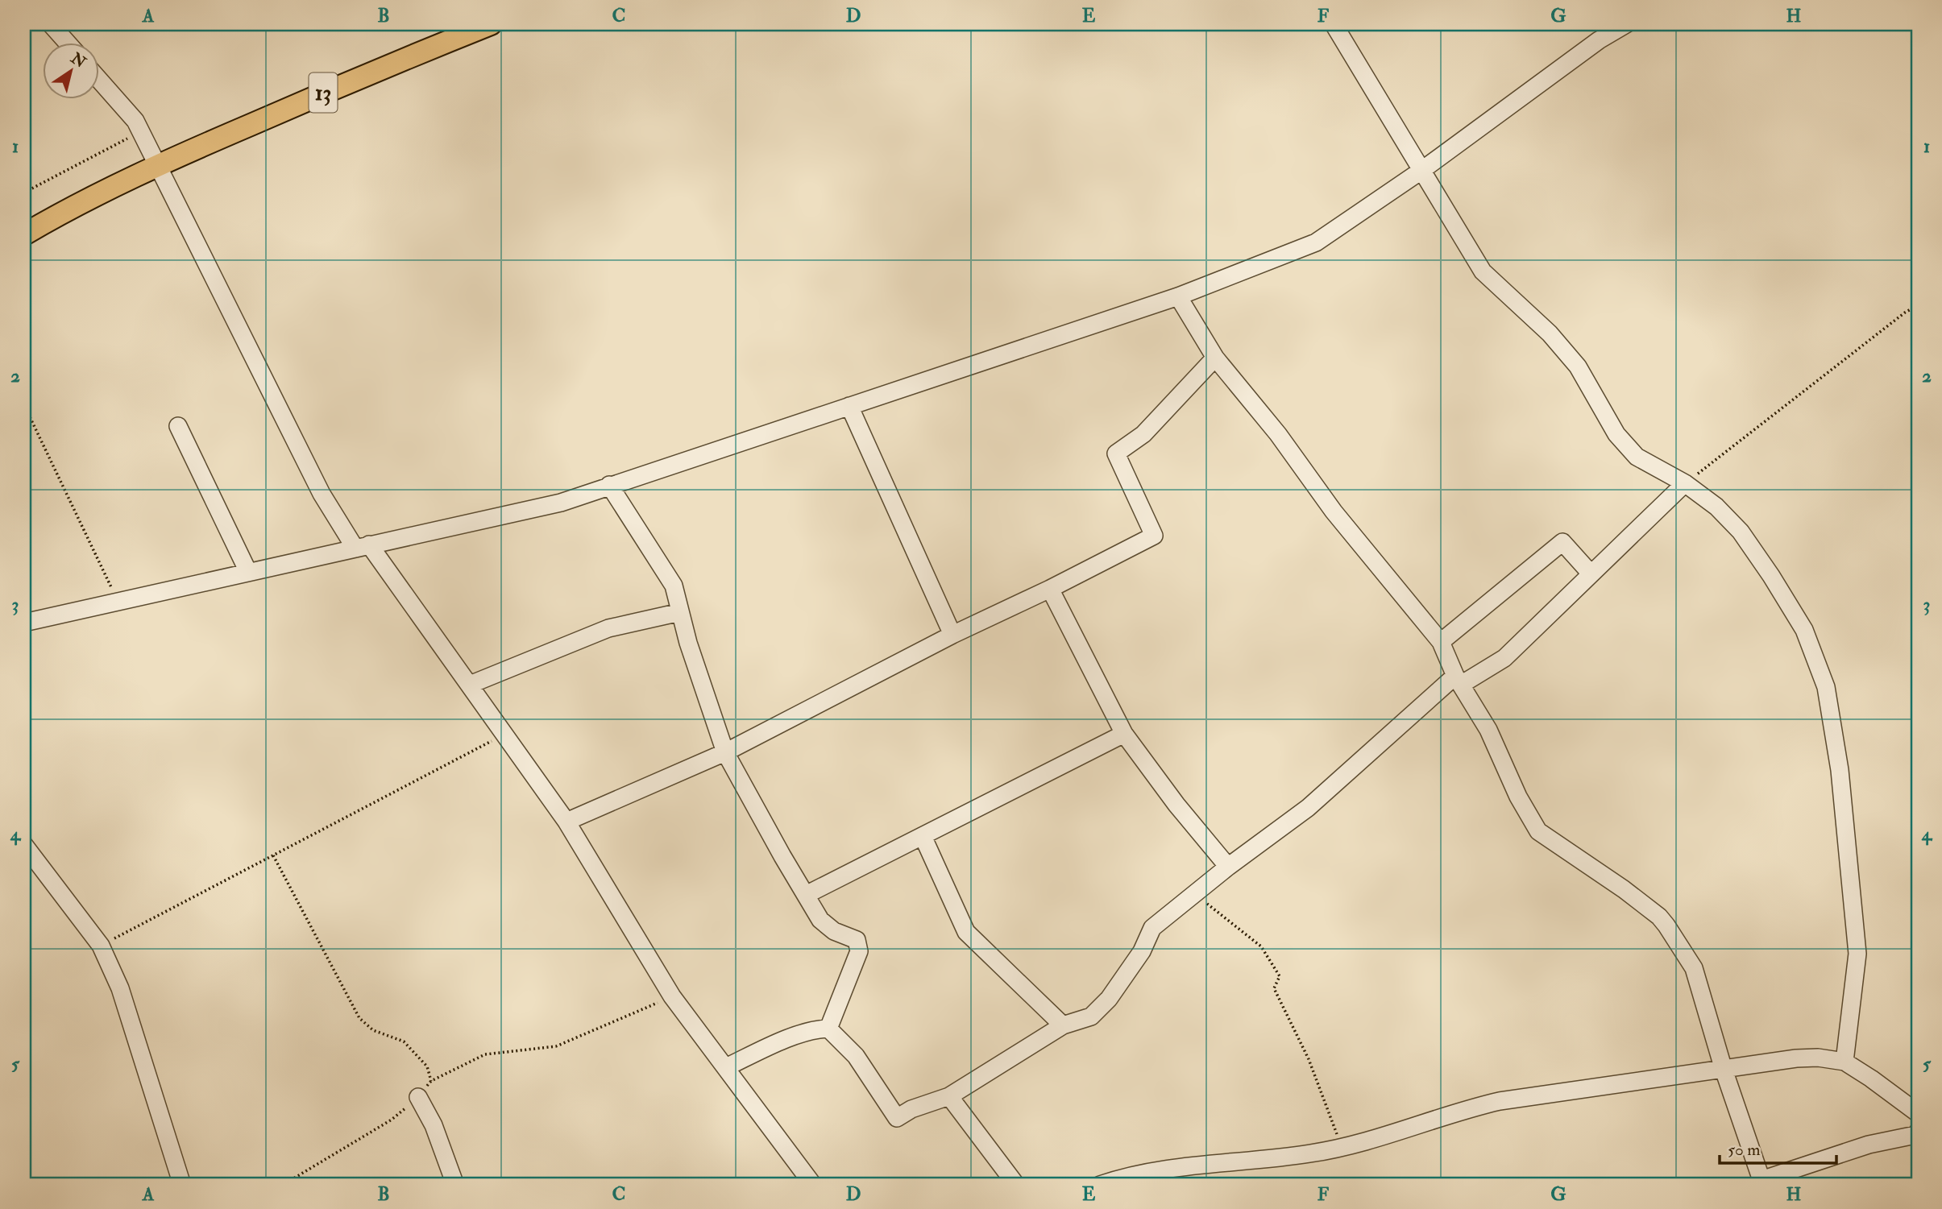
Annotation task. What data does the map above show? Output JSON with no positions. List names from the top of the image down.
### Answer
{
  "streets": {
    "main road": ["13"]
  },
  "scale_bar": "50 m",
  "north": "top right",
  "grid": {
    "columns": [
      "A",
      "B",
      "C",
      "D",
      "E",
      "F",
      "G",
      "H"
    ],
    "rows": [
      "1",
      "2",
      "3",
      "4",
      "5"
    ]
  }
}
